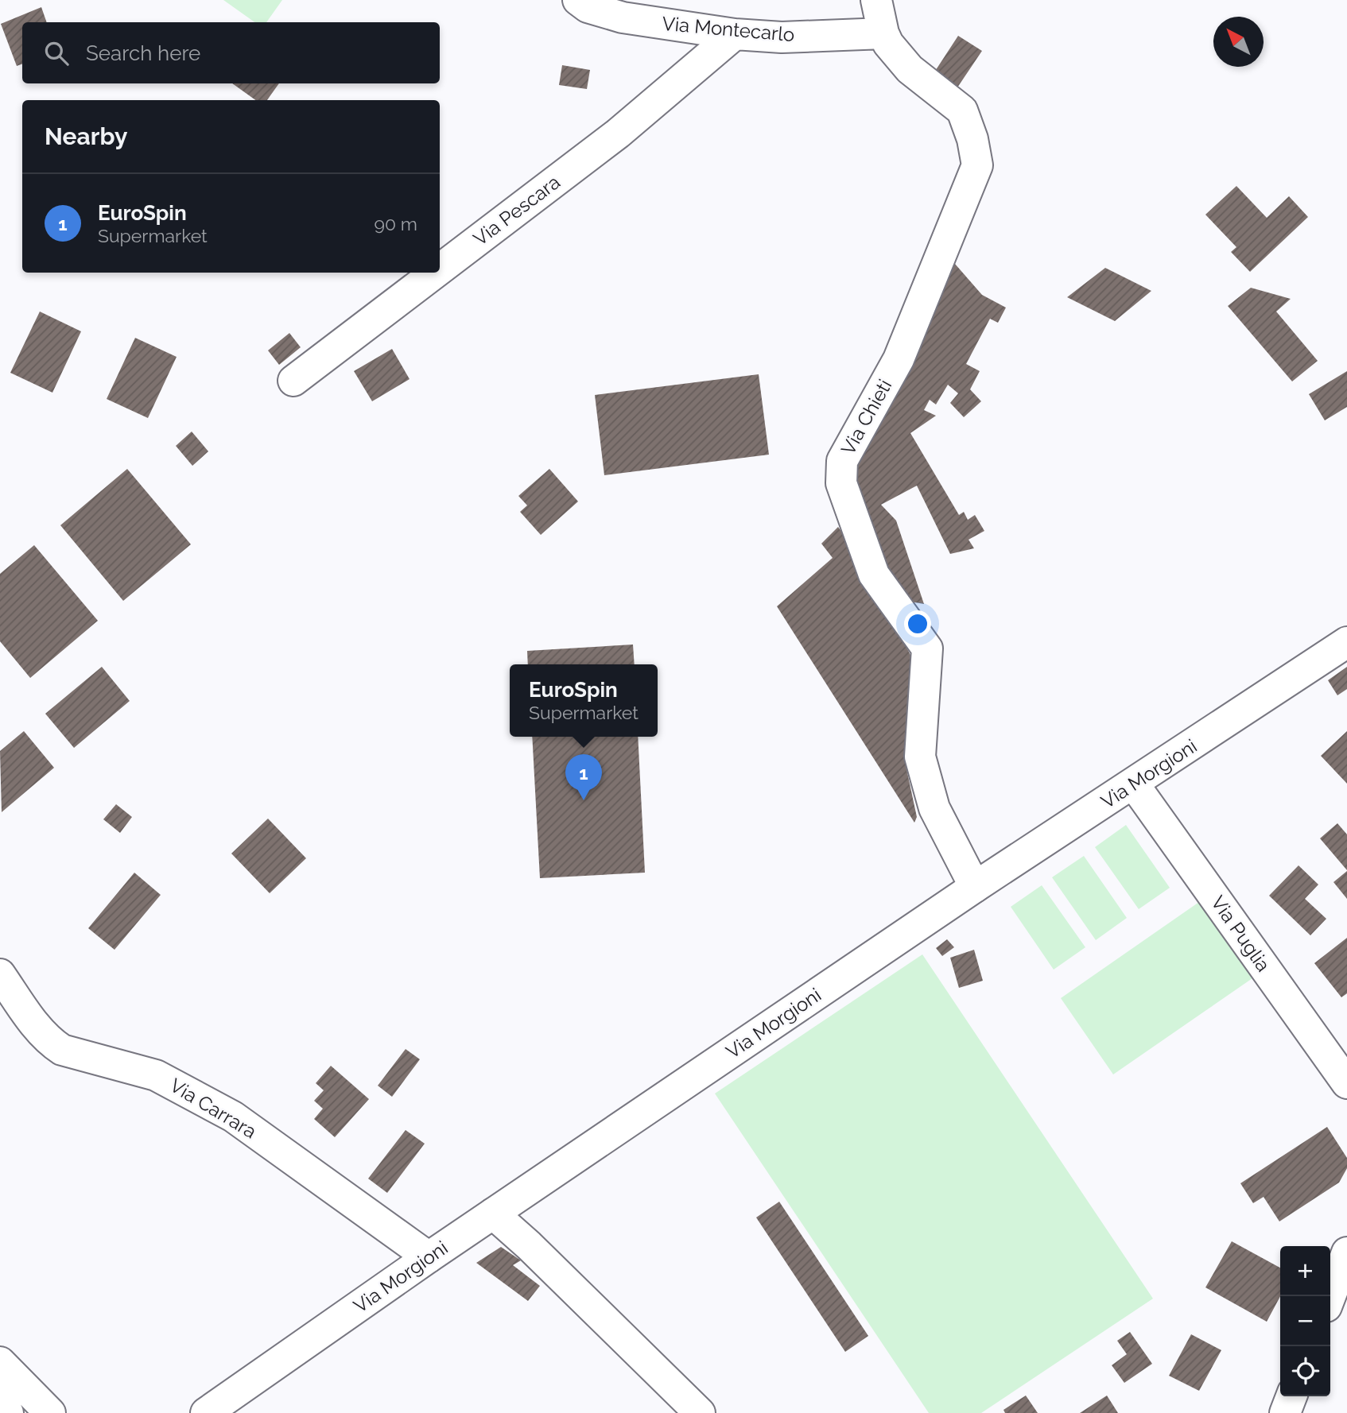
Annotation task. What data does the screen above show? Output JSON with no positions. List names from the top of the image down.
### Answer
{
  "streets": {
    "street": [
      "Via Montecarlo",
      "Via Pescara",
      "Via Chieti",
      "Via Morgioni",
      "Via Puglia",
      "Via Carrara"
    ]
  },
  "crossings": [
    ["Via Montecarlo", "Via Pescara"],
    ["Via Montecarlo", "Via Chieti"],
    ["Via Chieti", "Via Morgioni"],
    ["Via Morgioni", "Via Puglia"],
    ["Via Morgioni", "Via Carrara"]
  ],
  "north": "top left",
  "page": {
    "search": "Search here",
    "heading": "Nearby",
    "list": [
      {
        "mark": "1",
        "name": "EuroSpin",
        "note": "Supermarket",
        "value": "90 m"
      }
    ],
    "popup": ["EuroSpin", "Supermarket"],
    "pins": "1",
    "map_buttons": ["+", "−"]
  }
}
